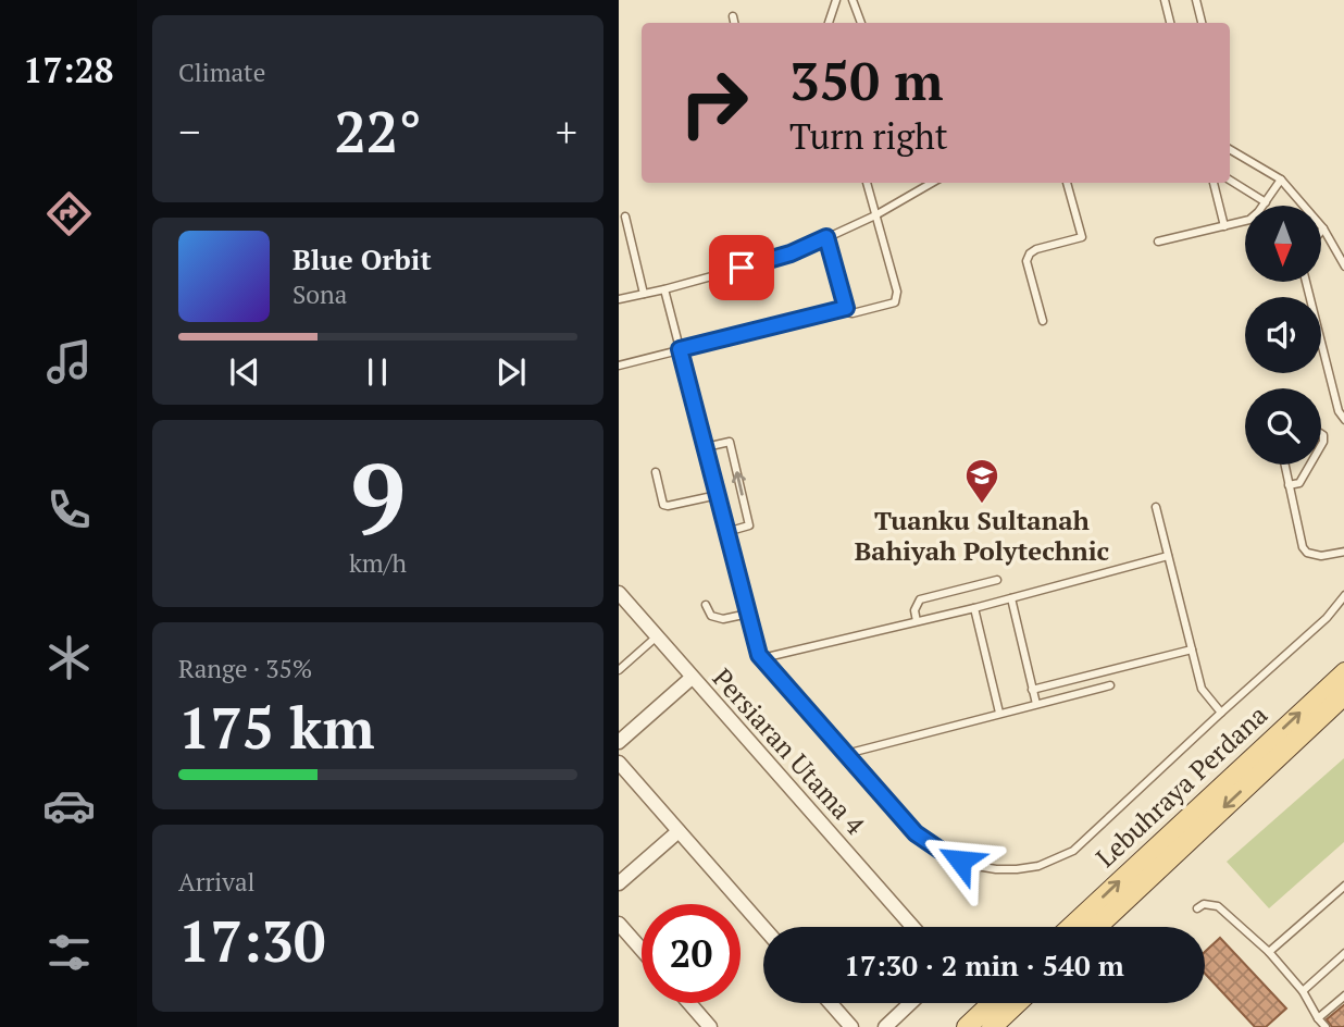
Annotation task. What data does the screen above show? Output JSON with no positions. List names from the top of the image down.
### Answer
{
  "streets": {
    "main road": ["Lebuhraya Perdana"],
    "street": ["Persiaran Utama 4"]
  },
  "places": {
    "school or university": ["Tuanku Sultanah Bahiyah Polytechnic"]
  },
  "north": "bottom",
  "page": {
    "tabs": "17:28",
    "tile": [
      "Climate",
      ["9", "km/h"],
      ["Range · 35%", "175 km"],
      ["Arrival", "17:30"]
    ],
    "turn": ["350 m", "Turn right"],
    "heat": ["−", "22°", "+"],
    "song": ["Blue Orbit", "Sona"],
    "limit": "20",
    "trip": "17:30 · 2 min · 540 m"
  }
}
